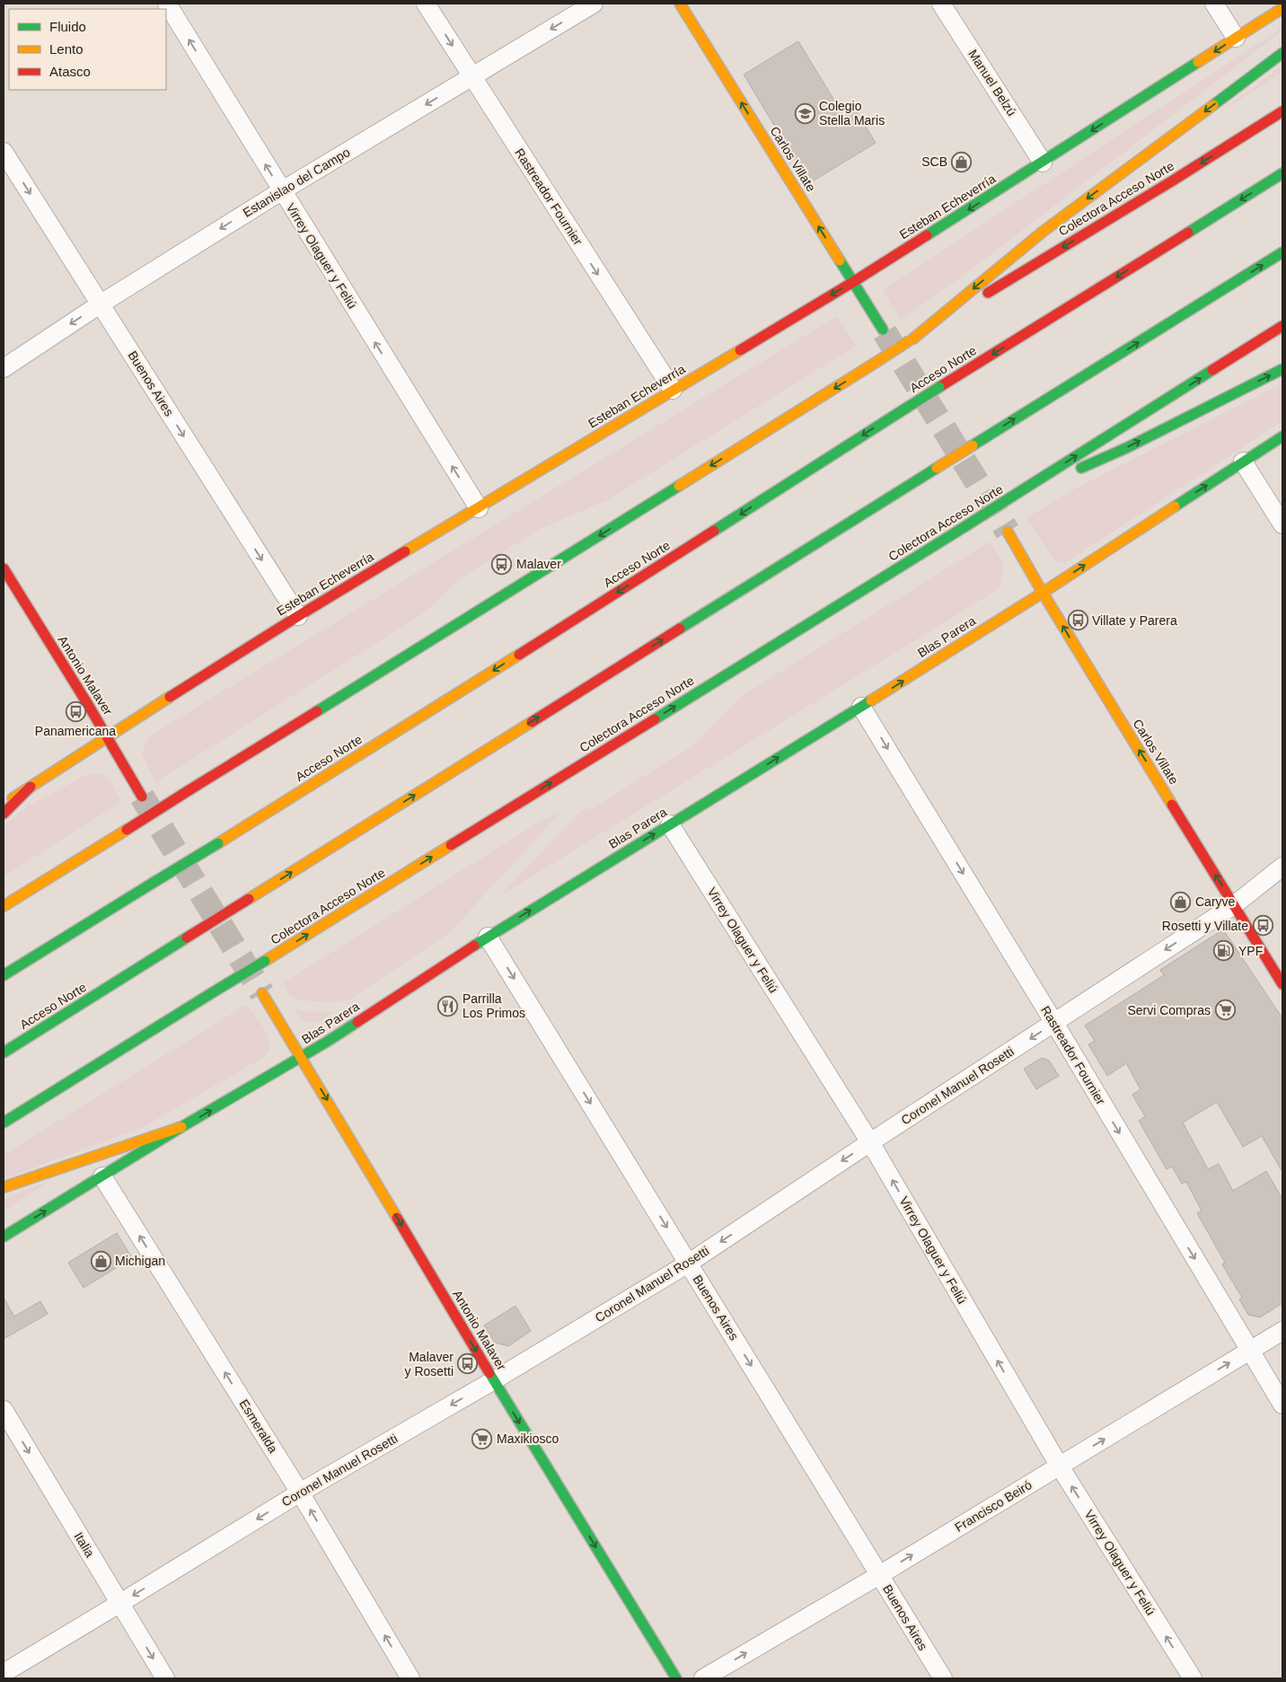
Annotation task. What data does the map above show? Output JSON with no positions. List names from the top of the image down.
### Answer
{
  "streets": {
    "main road": [
      "Carlos Villate",
      "Colectora Acceso Norte",
      "Esteban Echeverría",
      "Acceso Norte",
      "Blas Parera",
      "Antonio Malaver"
    ],
    "street": [
      "Manuel Belzú",
      "Estanislao del Campo",
      "Rastreador Fournier",
      "Virrey Olaguer y Feliú",
      "Buenos Aires",
      "Coronel Manuel Rosetti",
      "Esmeralda",
      "Francisco Beiró",
      "Italia"
    ]
  },
  "crossings": [
    ["Manuel Belzú", "Esteban Echeverría"],
    ["Carlos Villate", "Esteban Echeverría"],
    ["Carlos Villate", "Blas Parera"],
    ["Carlos Villate", "Coronel Manuel Rosetti"],
    ["Estanislao del Campo", "Rastreador Fournier"],
    ["Estanislao del Campo", "Virrey Olaguer y Feliú"],
    ["Estanislao del Campo", "Buenos Aires"],
    ["Rastreador Fournier", "Esteban Echeverría"],
    ["Rastreador Fournier", "Blas Parera"],
    ["Rastreador Fournier", "Coronel Manuel Rosetti"],
    ["Rastreador Fournier", "Francisco Beiró"],
    ["Esteban Echeverría", "Virrey Olaguer y Feliú"],
    ["Esteban Echeverría", "Buenos Aires"],
    ["Esteban Echeverría", "Antonio Malaver"],
    ["Virrey Olaguer y Feliú", "Blas Parera"],
    ["Virrey Olaguer y Feliú", "Coronel Manuel Rosetti"],
    ["Virrey Olaguer y Feliú", "Francisco Beiró"],
    ["Buenos Aires", "Blas Parera"],
    ["Buenos Aires", "Coronel Manuel Rosetti"],
    ["Buenos Aires", "Francisco Beiró"],
    ["Blas Parera", "Antonio Malaver"],
    ["Blas Parera", "Esmeralda"],
    ["Antonio Malaver", "Coronel Manuel Rosetti"],
    ["Coronel Manuel Rosetti", "Esmeralda"],
    ["Coronel Manuel Rosetti", "Italia"]
  ],
  "one_way": [
    "Carlos Villate",
    "Estanislao del Campo",
    "Rastreador Fournier",
    "Virrey Olaguer y Feliú",
    "Buenos Aires",
    "Blas Parera",
    "Antonio Malaver",
    "Coronel Manuel Rosetti",
    "Esmeralda",
    "Francisco Beiró",
    "Italia"
  ],
  "places": {
    "school or university": ["Colegio Stella Maris"],
    "shop": ["SCB", "Caryve", "Michigan"],
    "bus stop": [
      "Malaver",
      "Villate y Parera",
      "Panamericana",
      "Rosetti y Villate",
      "Malaver y Rosetti"
    ],
    "fuel station": ["YPF"],
    "restaurant": ["Parrilla Los Primos"],
    "supermarket": ["Servi Compras", "Maxikiosco"]
  },
  "legend": ["Fluido", "Lento", "Atasco"]
}
